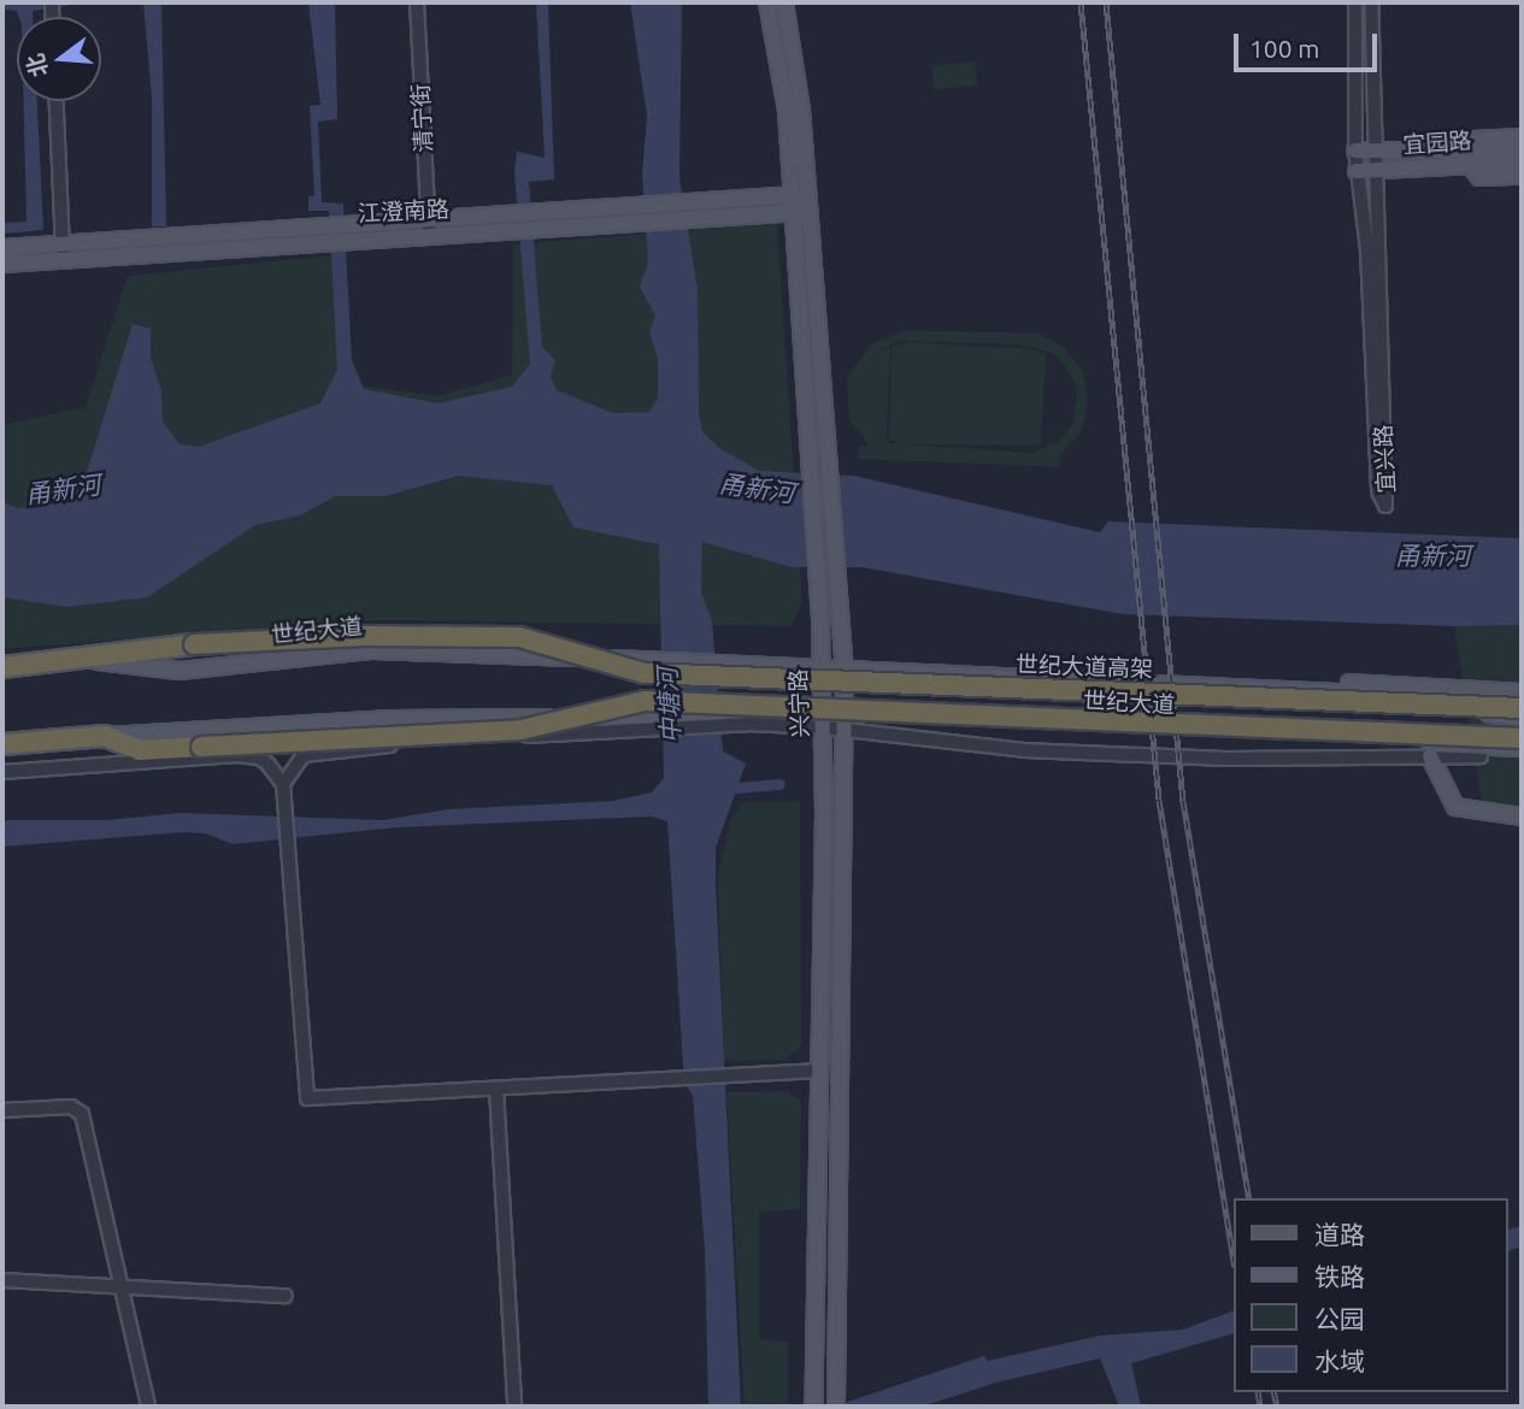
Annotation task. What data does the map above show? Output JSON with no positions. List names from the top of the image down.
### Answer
{
  "streets": {
    "highway": ["世纪大道", "世纪大道高架"],
    "main road": ["宜园路", "江澄南路", "兴宁路"],
    "street": ["清宁街", "宜兴路"]
  },
  "crossings": [
    ["清宁街", "江澄南路"],
    ["宜园路", "宜兴路"],
    ["世纪大道", "世纪大道高架"],
    ["世纪大道", "兴宁路"]
  ],
  "water": ["甬新河", "中塘河"],
  "legend": [
    "道路",
    "铁路",
    "公园",
    "水域"
  ],
  "scale_bar": "100 m",
  "north": "left"
}
